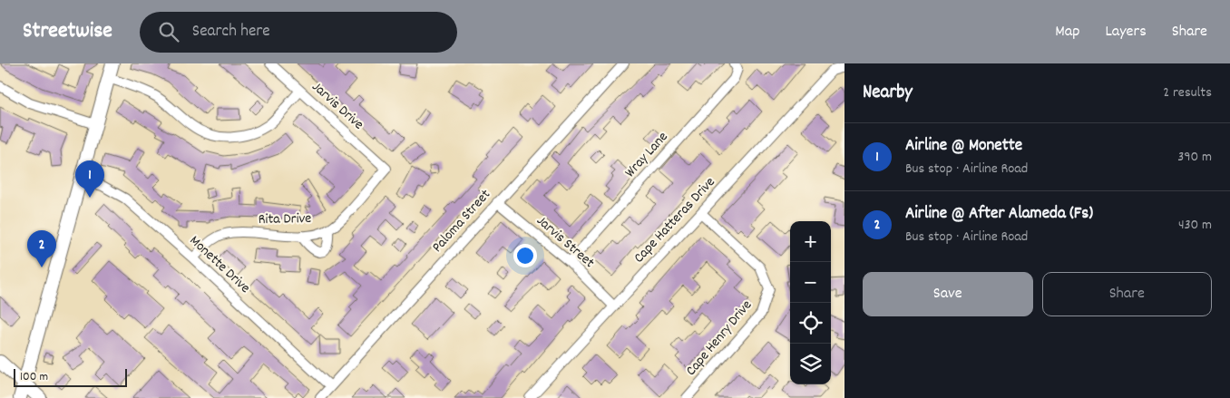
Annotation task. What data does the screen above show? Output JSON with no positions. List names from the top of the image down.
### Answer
{
  "streets": {
    "street": [
      "Jarvis Drive",
      "Wray Lane",
      "Rita Drive",
      "Cape Hatteras Drive",
      "Paloma Street",
      "Jarvis Street",
      "Monette Drive",
      "Cape Henry Drive"
    ]
  },
  "crossings": [
    ["Jarvis Drive", "Rita Drive"],
    ["Wray Lane", "Jarvis Street"],
    ["Rita Drive", "Monette Drive"],
    ["Cape Hatteras Drive", "Jarvis Street"],
    ["Cape Hatteras Drive", "Cape Henry Drive"],
    ["Paloma Street", "Jarvis Street"],
    ["Paloma Street", "Monette Drive"]
  ],
  "scale_bar": "100 m",
  "page": {
    "header": "Streetwise",
    "search": "Search here",
    "nav": ["Map", "Layers", "Share"],
    "heading": ["Nearby", "2 results"],
    "list": [
      {
        "mark": "1",
        "name": "Airline @ Monette",
        "note": "Bus stop · Airline Road",
        "value": "390 m"
      },
      {
        "mark": "2",
        "name": "Airline @ After Alameda (Fs)",
        "note": "Bus stop · Airline Road",
        "value": "430 m"
      }
    ],
    "pins": ["1", "2"],
    "map_buttons": ["+", "−"],
    "buttons": ["Save", "Share"],
    "scale": "100 m"
  }
}
